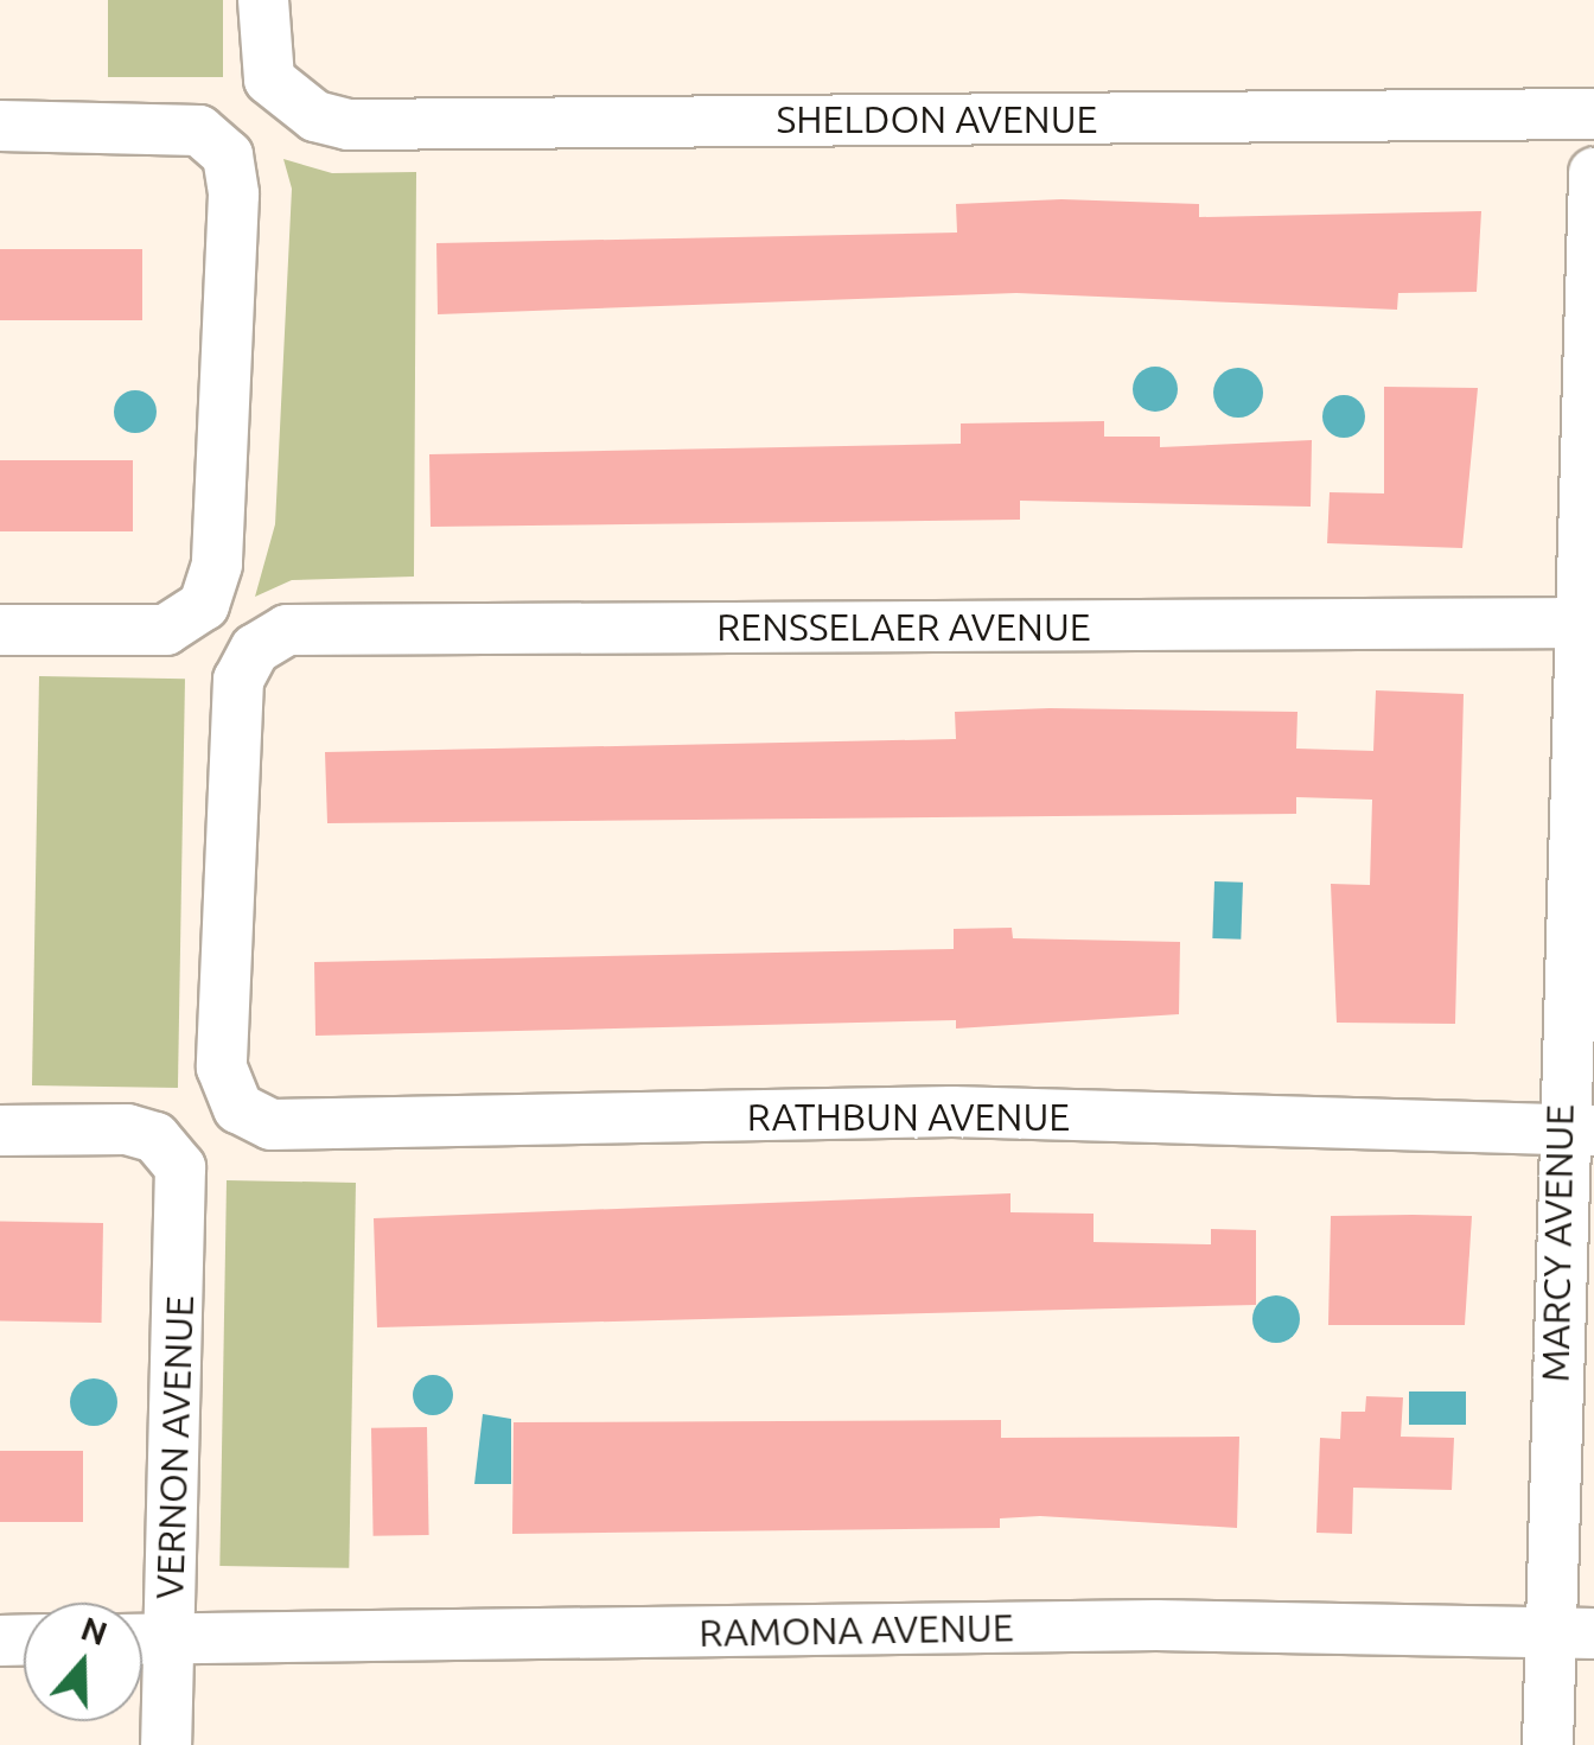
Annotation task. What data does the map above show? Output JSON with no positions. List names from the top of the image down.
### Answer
{
  "streets": {
    "street": [
      "SHELDON AVENUE",
      "RENSSELAER AVENUE",
      "RATHBUN AVENUE",
      "MARCY AVENUE",
      "VERNON AVENUE",
      "RAMONA AVENUE"
    ]
  },
  "crossings": [
    ["RENSSELAER AVENUE", "RATHBUN AVENUE"],
    ["RENSSELAER AVENUE", "MARCY AVENUE"],
    ["RATHBUN AVENUE", "MARCY AVENUE"],
    ["MARCY AVENUE", "RAMONA AVENUE"],
    ["VERNON AVENUE", "RAMONA AVENUE"]
  ],
  "north": "top"
}
